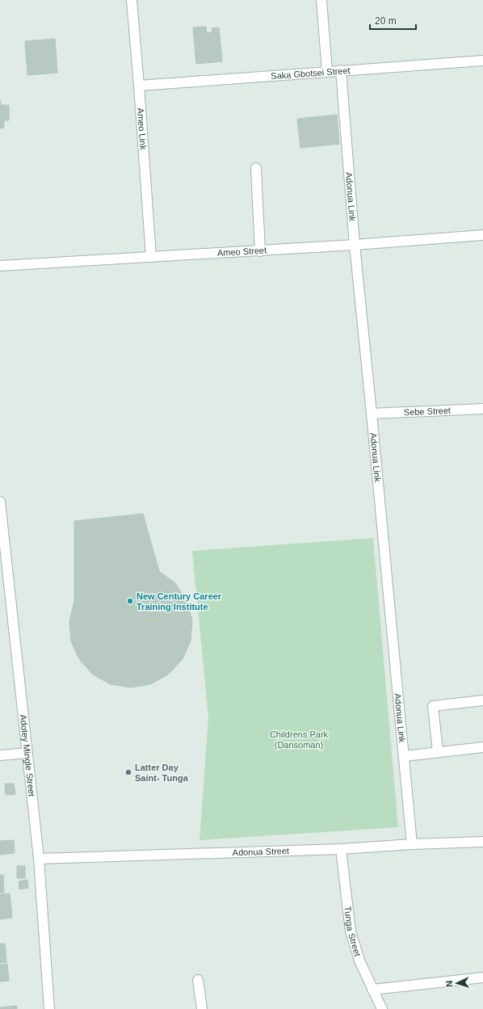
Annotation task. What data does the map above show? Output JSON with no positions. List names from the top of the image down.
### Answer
{
  "streets": {
    "street": [
      "Saka Gbotsei Street",
      "Ameo Link",
      "Adonua Link",
      "Ameo Street",
      "Sebe Street",
      "Adotey Mingle Street",
      "Adonua Street",
      "Tunga Street"
    ]
  },
  "crossings": [
    ["Saka Gbotsei Street", "Ameo Link"],
    ["Saka Gbotsei Street", "Adonua Link"],
    ["Ameo Link", "Ameo Street"],
    ["Adonua Link", "Ameo Street"],
    ["Adonua Link", "Sebe Street"],
    ["Adonua Link", "Adonua Street"],
    ["Adotey Mingle Street", "Adonua Street"],
    ["Adonua Street", "Tunga Street"]
  ],
  "parks": ["Childrens Park (Dansoman)"],
  "places": ["New Century Career Training Institute", "Latter Day Saint- Tunga"],
  "scale_bar": "20 m",
  "north": "left"
}
